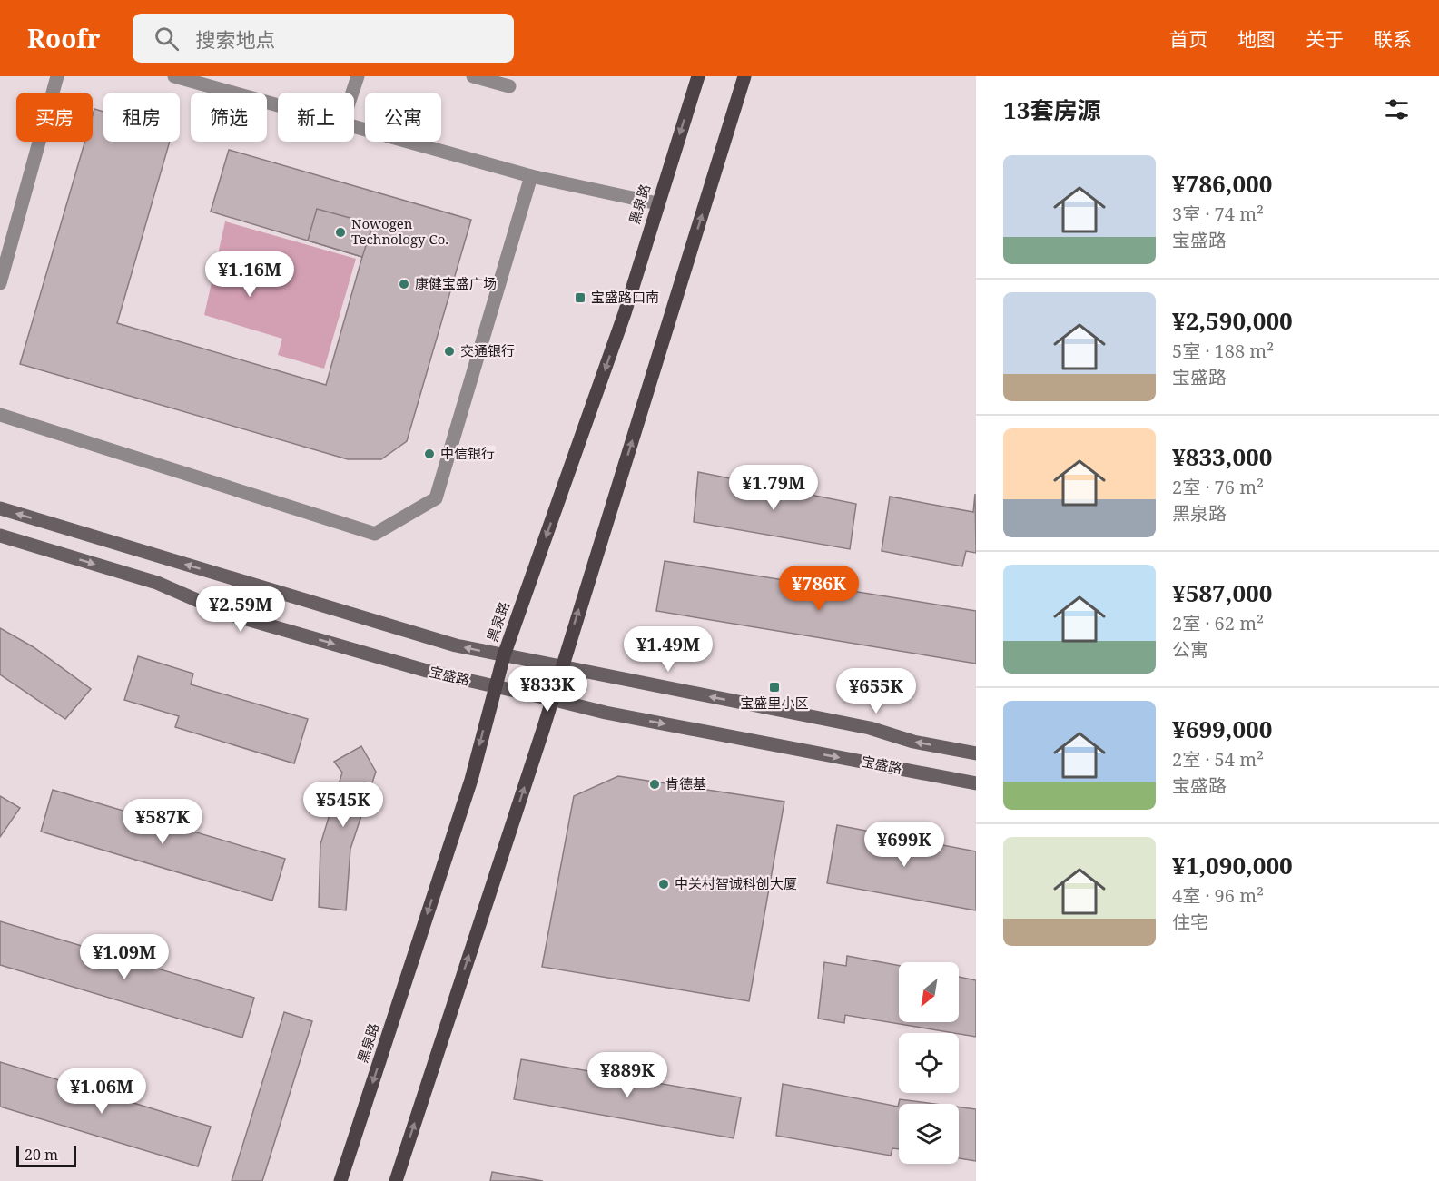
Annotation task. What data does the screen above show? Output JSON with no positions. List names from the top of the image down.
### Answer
{
  "streets": {
    "main road": ["黑泉路"],
    "street": ["宝盛路"]
  },
  "crossings": [
    ["黑泉路", "宝盛路"]
  ],
  "places": {
    "other": [
      "Nowogen Technology Co.",
      "康健宝盛广场",
      "交通银行",
      "中信银行",
      "肯德基",
      "中关村智诚科创大厦"
    ],
    "transit": ["宝盛路口南", "宝盛里小区"]
  },
  "scale_bar": "20 m",
  "north": "bottom left",
  "page": {
    "header": "Roofr",
    "search": "搜索地点",
    "nav": [
      "首页",
      "地图",
      "关于",
      "联系"
    ],
    "heading": "13套房源",
    "chip": [
      "买房",
      "租房",
      "筛选",
      "新上",
      "公寓"
    ],
    "list": [
      {
        "name": "¥786,000",
        "note": "3室 · 74 m² · 宝盛路"
      },
      {
        "name": "¥2,590,000",
        "note": "5室 · 188 m² · 宝盛路"
      },
      {
        "name": "¥833,000",
        "note": "2室 · 76 m² · 黑泉路"
      },
      {
        "name": "¥587,000",
        "note": "2室 · 62 m² · 公寓"
      },
      {
        "name": "¥699,000",
        "note": "2室 · 54 m² · 宝盛路"
      },
      {
        "name": "¥1,090,000",
        "note": "4室 · 96 m² · 住宅"
      }
    ],
    "price": [
      "¥1.16M",
      "¥1.79M",
      "¥786K",
      "¥2.59M",
      "¥1.49M",
      "¥833K",
      "¥655K",
      "¥545K",
      "¥587K",
      "¥699K",
      "¥1.09M",
      "¥889K",
      "¥1.06M"
    ],
    "scale": "20 m"
  }
}
